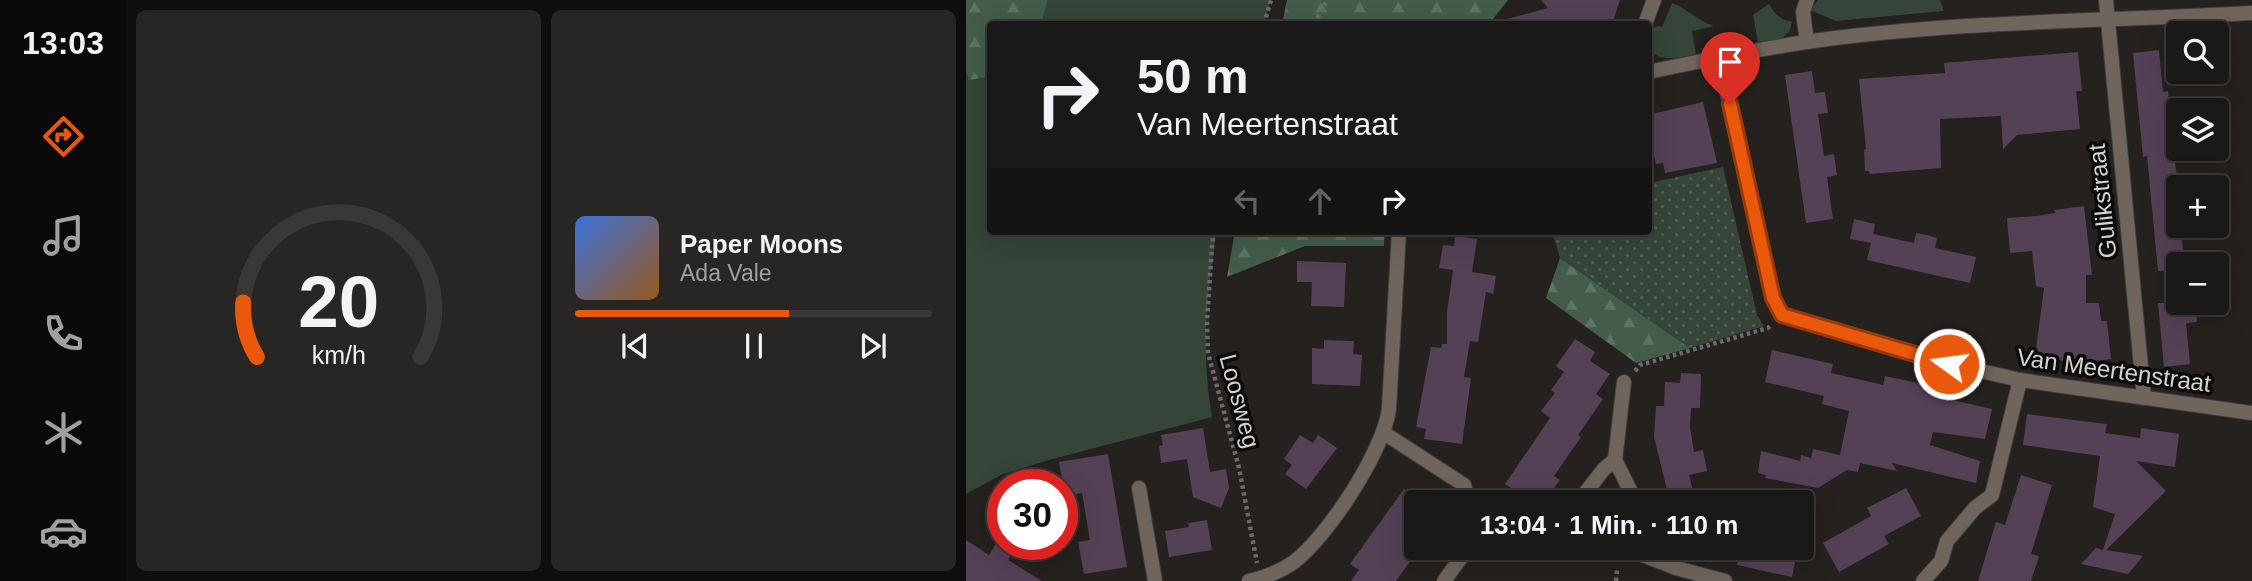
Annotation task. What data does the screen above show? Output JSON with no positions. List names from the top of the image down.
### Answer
{
  "streets": {
    "street": ["Gulikstraat", "Van Meertenstraat"],
    "path": ["Loosweg"]
  },
  "crossings": [
    ["Gulikstraat", "Van Meertenstraat"]
  ],
  "page": {
    "tabs": "13:03",
    "map_buttons": ["+", "−"],
    "turn": ["50 m", "Van Meertenstraat"],
    "song": ["Paper Moons", "Ada Vale"],
    "limit": "30",
    "trip": "13:04 · 1 Min. · 110 m",
    "gauge": ["20", "km/h"]
  }
}
